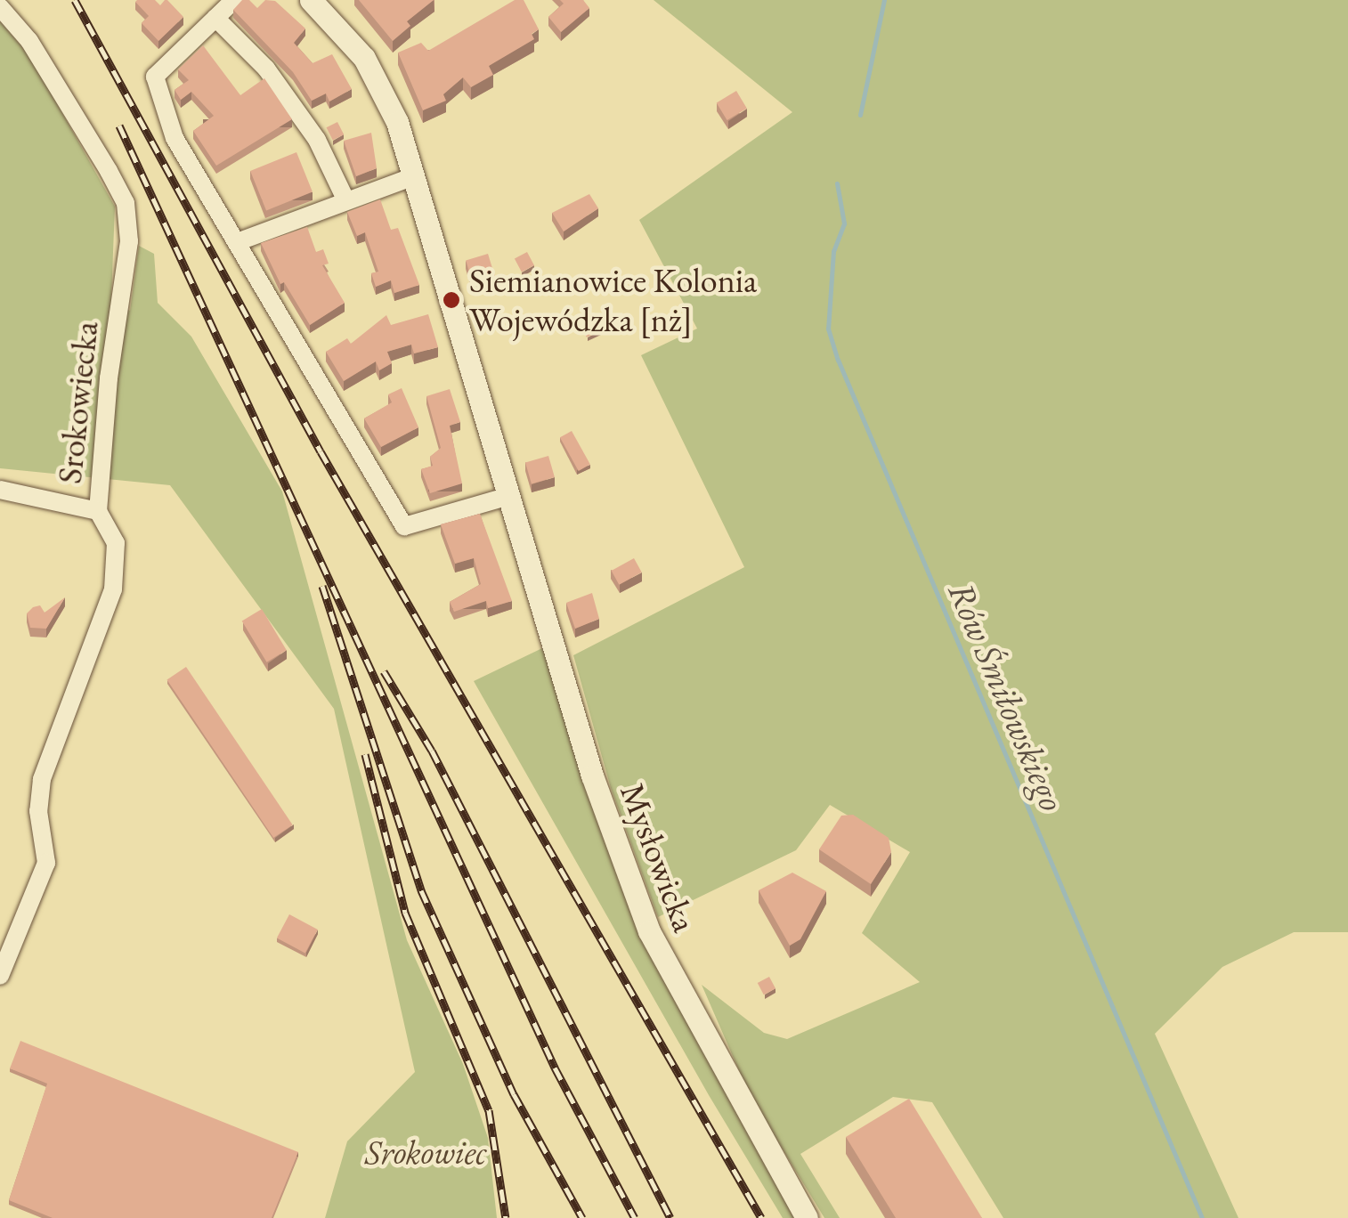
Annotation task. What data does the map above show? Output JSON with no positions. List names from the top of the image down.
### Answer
{
  "streets": {
    "street": ["Srokowiecka", "Mysłowicka"]
  },
  "water": ["Rów Śmiłowskiego"],
  "parks": ["Srokowiec"],
  "places": ["Siemianowice Kolonia Wojewódzka [nż]"]
}
